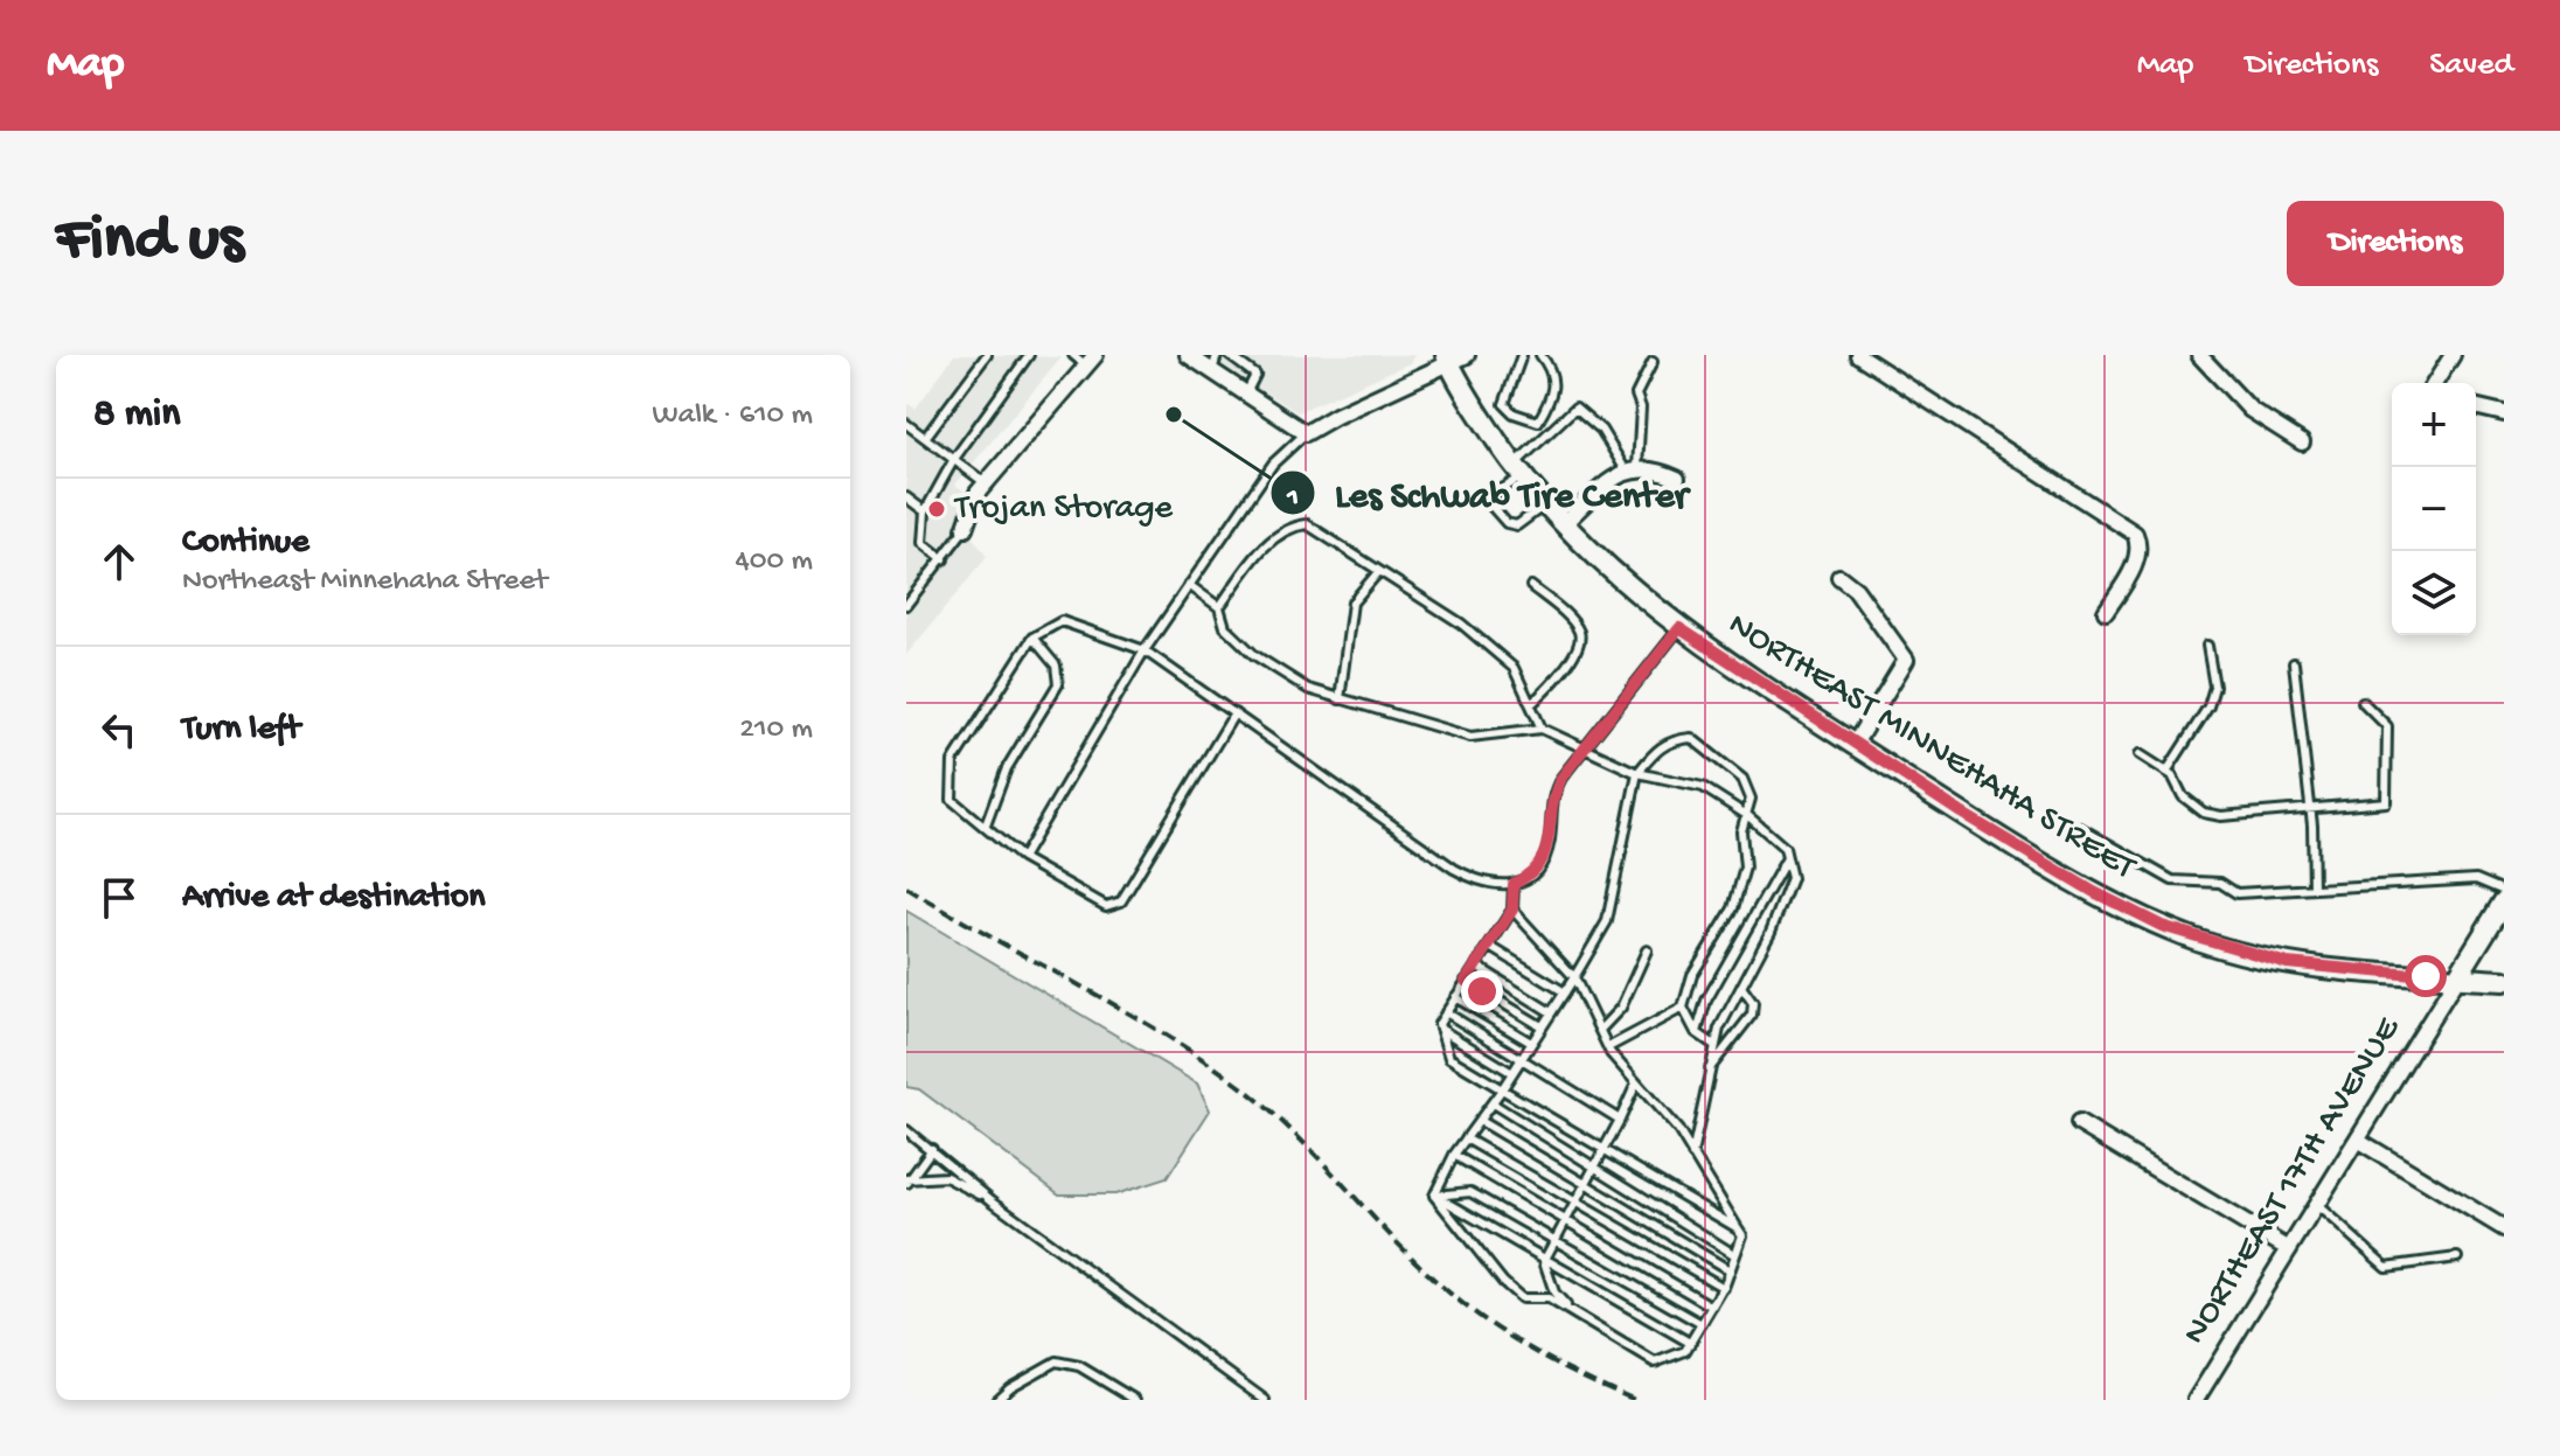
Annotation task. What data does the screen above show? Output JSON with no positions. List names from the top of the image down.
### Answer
{
  "streets": {
    "main road": ["NORTHEAST MINNEHAHA STREET", "NORTHEAST 17TH AVENUE"]
  },
  "crossings": [
    ["NORTHEAST MINNEHAHA STREET", "NORTHEAST 17TH AVENUE"]
  ],
  "places": ["Les Schwab Tire Center", "Trojan Storage"],
  "page": {
    "header": "Map",
    "nav": ["Map", "Directions", "Saved"],
    "buttons": "Directions",
    "title": "Find us",
    "heading": ["8 min", "Walk · 610 m"],
    "map_buttons": ["+", "−"],
    "list": [
      ["Continue", "Northeast Minnehaha Street", "400 m"],
      ["Turn left", "210 m"],
      "Arrive at destination"
    ]
  }
}
